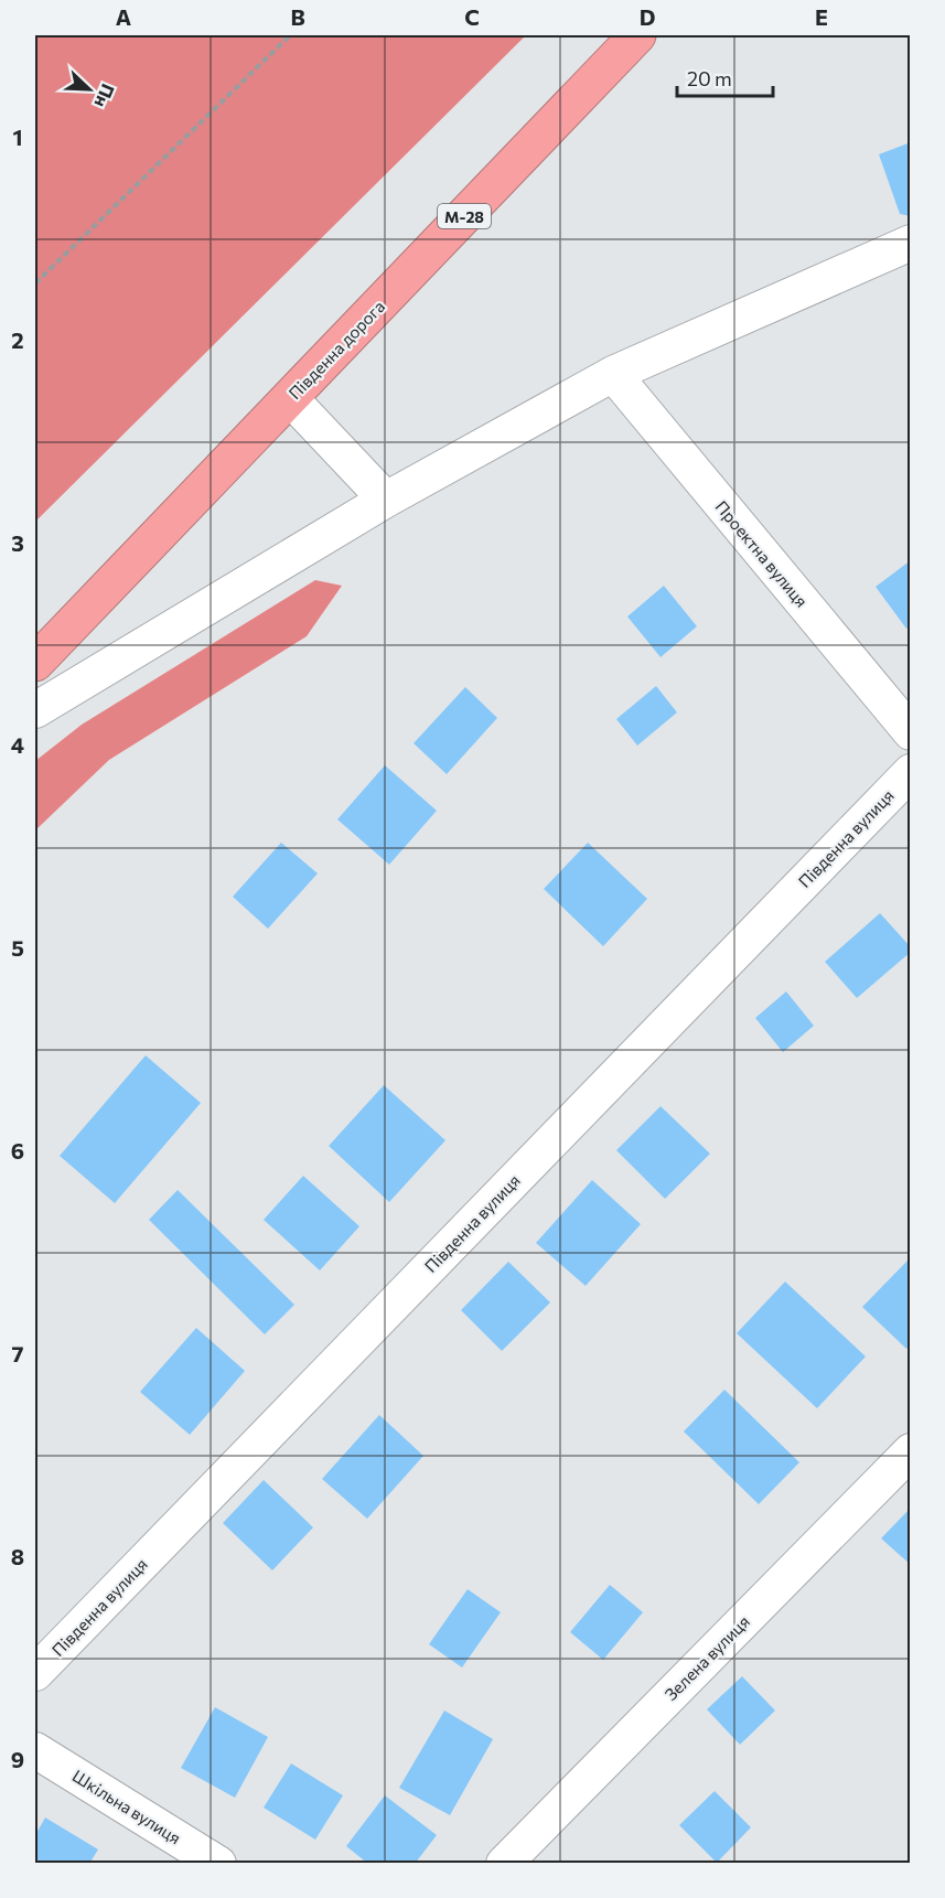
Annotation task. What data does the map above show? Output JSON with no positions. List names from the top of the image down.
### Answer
{
  "streets": {
    "highway": ["М-28", "Південна дорога"],
    "street": [
      "Проектна вулиця",
      "Південна вулиця",
      "Зелена вулиця",
      "Шкільна вулиця"
    ]
  },
  "scale_bar": "20 m",
  "north": "bottom right",
  "grid": {
    "columns": [
      "A",
      "B",
      "C",
      "D",
      "E"
    ],
    "rows": [
      "1",
      "2",
      "3",
      "4",
      "5",
      "6",
      "7",
      "8",
      "9"
    ]
  }
}
